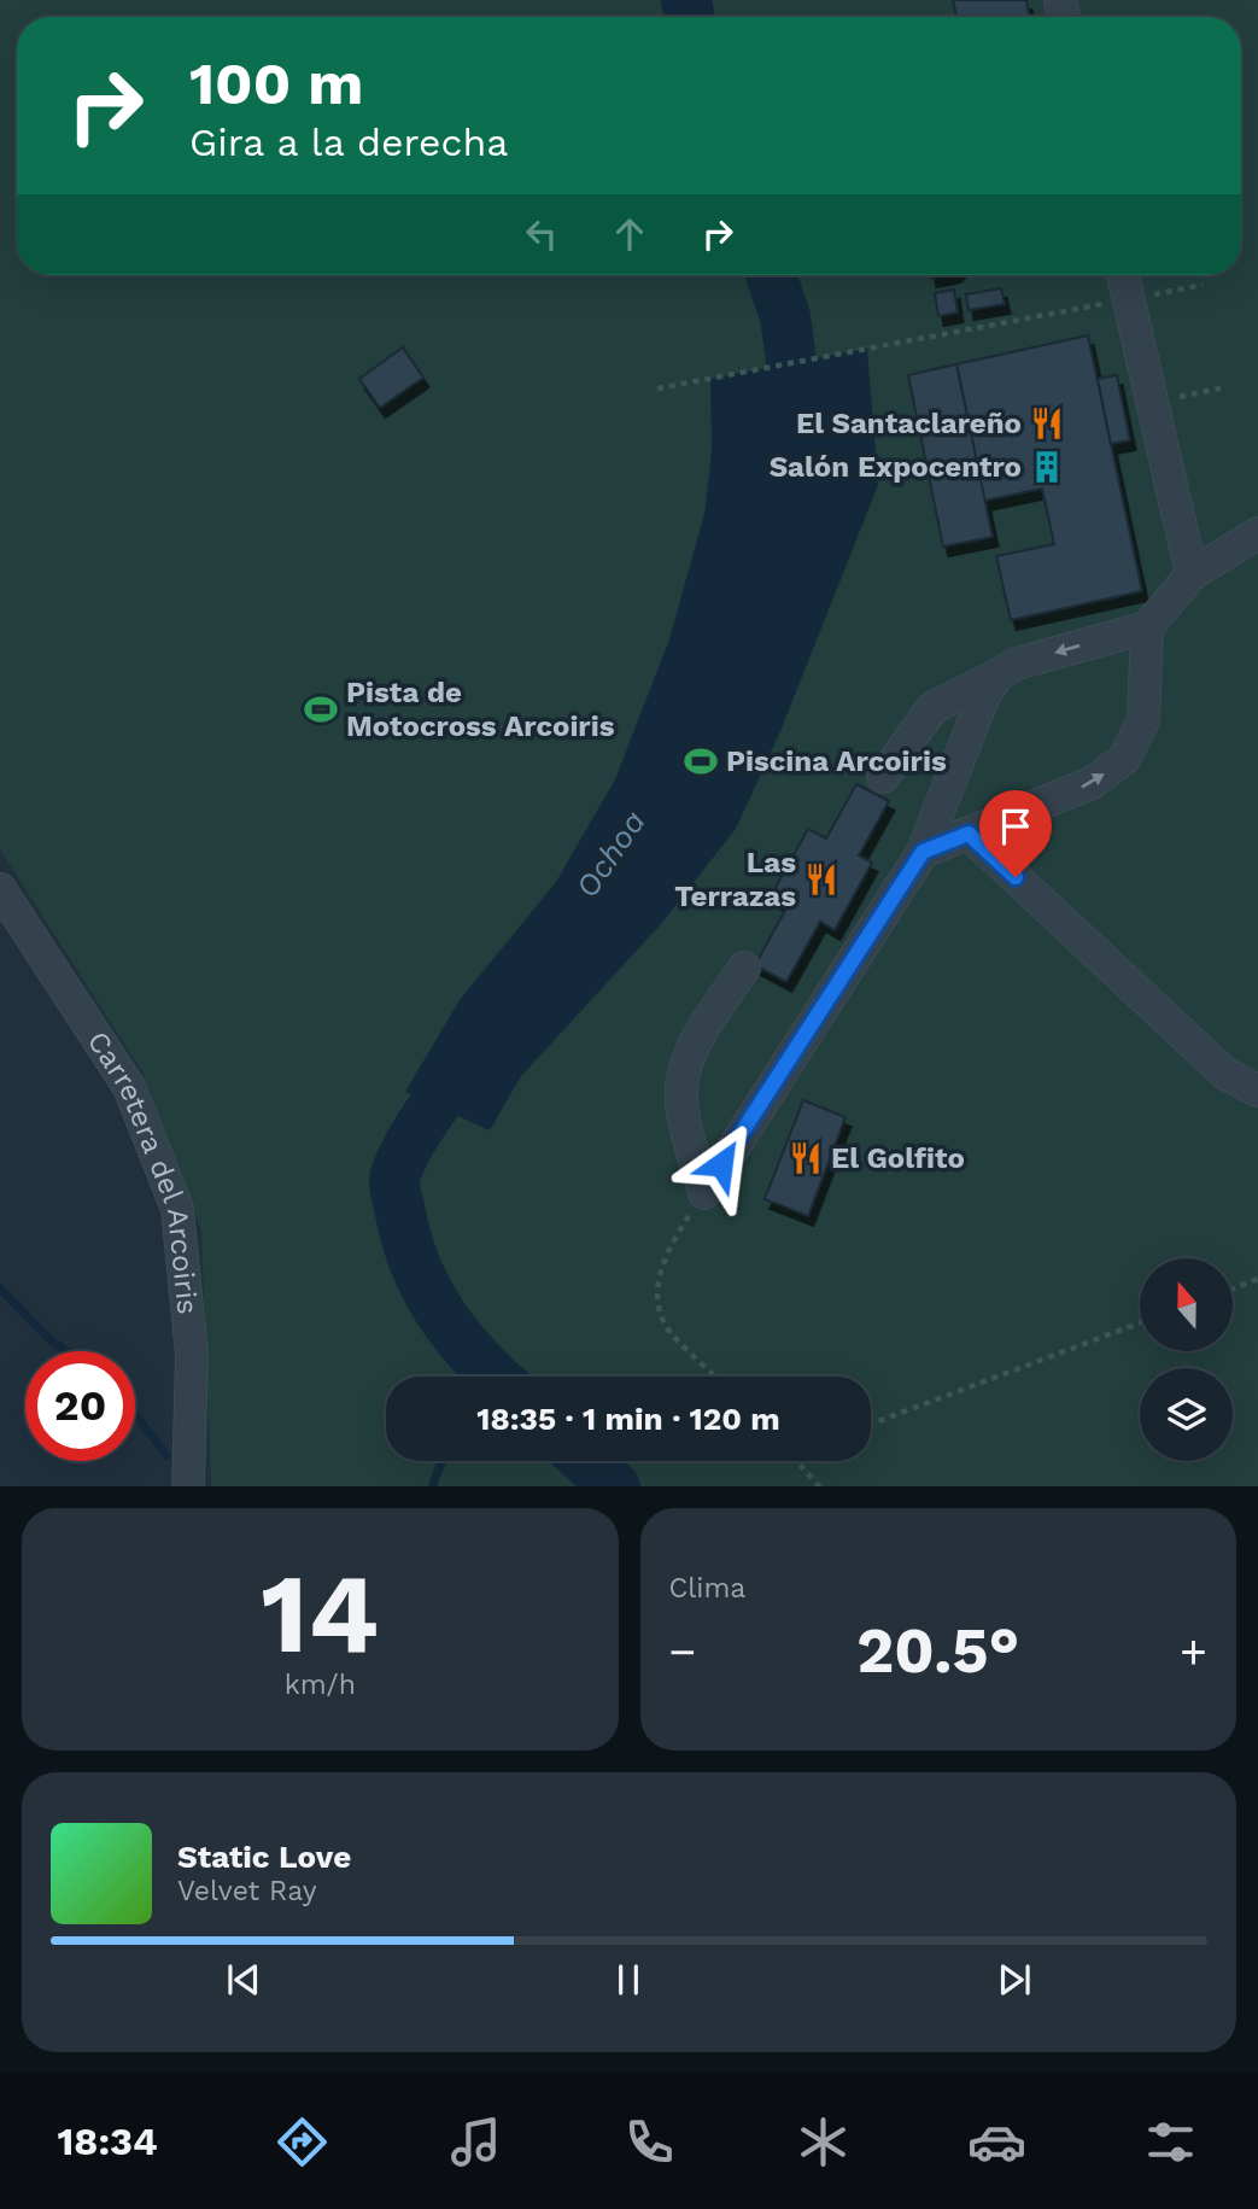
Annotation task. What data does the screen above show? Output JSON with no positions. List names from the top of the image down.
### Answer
{
  "streets": {
    "street": ["Carretera del Arcoiris"]
  },
  "water": ["Ochoa"],
  "places": {
    "restaurant": ["El Santaclareño", "Las Terrazas", "El Golfito"],
    "building": ["Salón Expocentro"],
    "sports": ["Pista de Motocross Arcoiris", "Piscina Arcoiris"]
  },
  "north": "top",
  "page": {
    "turn": ["100 m", "Gira a la derecha"],
    "limit": "20",
    "trip": "18:35 · 1 min · 120 m",
    "tile": [
      ["14", "km/h"],
      "Clima"
    ],
    "heat": ["−", "20.5°", "+"],
    "song": ["Static Love", "Velvet Ray"],
    "tabs": "18:34"
  }
}
